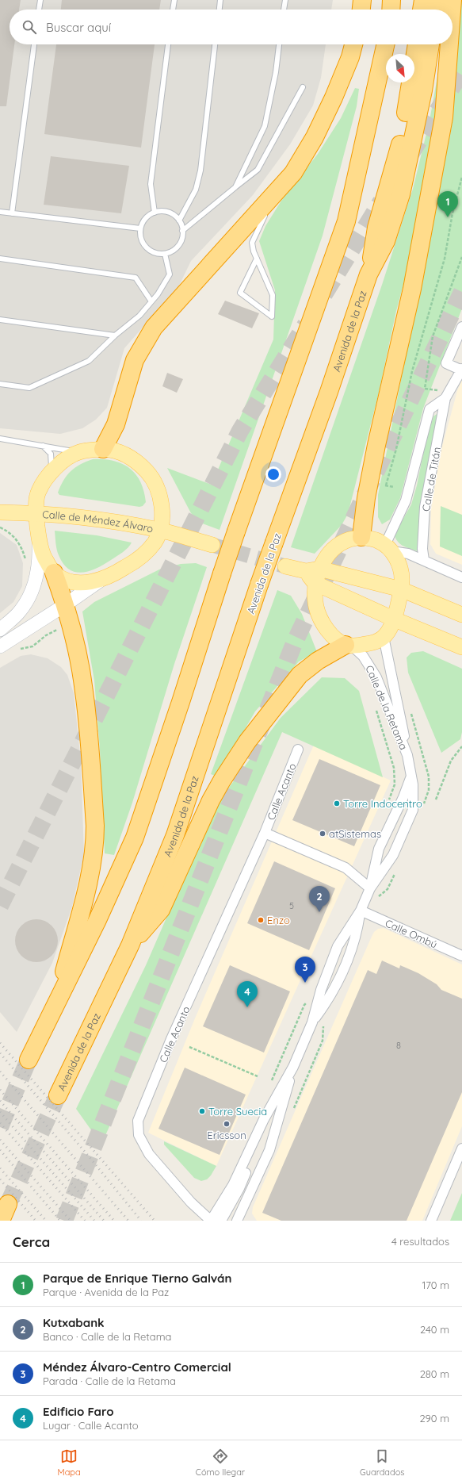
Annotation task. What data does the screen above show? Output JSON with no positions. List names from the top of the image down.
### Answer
{
  "streets": {
    "highway": ["Avenida de la Paz"],
    "main road": ["Calle de Méndez Álvaro"],
    "street": [
      "Calle de Titán",
      "Calle de la Retama",
      "Calle Acanto",
      "Calle Ombú"
    ]
  },
  "crossings": [
    ["Calle de la Retama", "Calle Acanto"],
    ["Calle de la Retama", "Calle Ombú"]
  ],
  "places": [
    "Torre Indocentro",
    "atSistemas",
    "Enzo",
    "Torre Suecia",
    "Ericsson"
  ],
  "house_numbers": ["5", "8"],
  "north": "bottom right",
  "page": {
    "search": "Buscar aquí",
    "pins": [
      "1",
      "2",
      "3",
      "4"
    ],
    "heading": ["Cerca", "4 resultados"],
    "list": [
      {
        "mark": "1",
        "name": "Parque de Enrique Tierno Galván",
        "note": "Parque · Avenida de la Paz",
        "value": "170 m"
      },
      {
        "mark": "2",
        "name": "Kutxabank",
        "note": "Banco · Calle de la Retama",
        "value": "240 m"
      },
      {
        "mark": "3",
        "name": "Méndez Álvaro-Centro Comercial",
        "note": "Parada · Calle de la Retama",
        "value": "280 m"
      },
      {
        "mark": "4",
        "name": "Edificio Faro",
        "note": "Lugar · Calle Acanto",
        "value": "290 m"
      }
    ],
    "nav": ["Mapa", "Cómo llegar", "Guardados"]
  }
}
